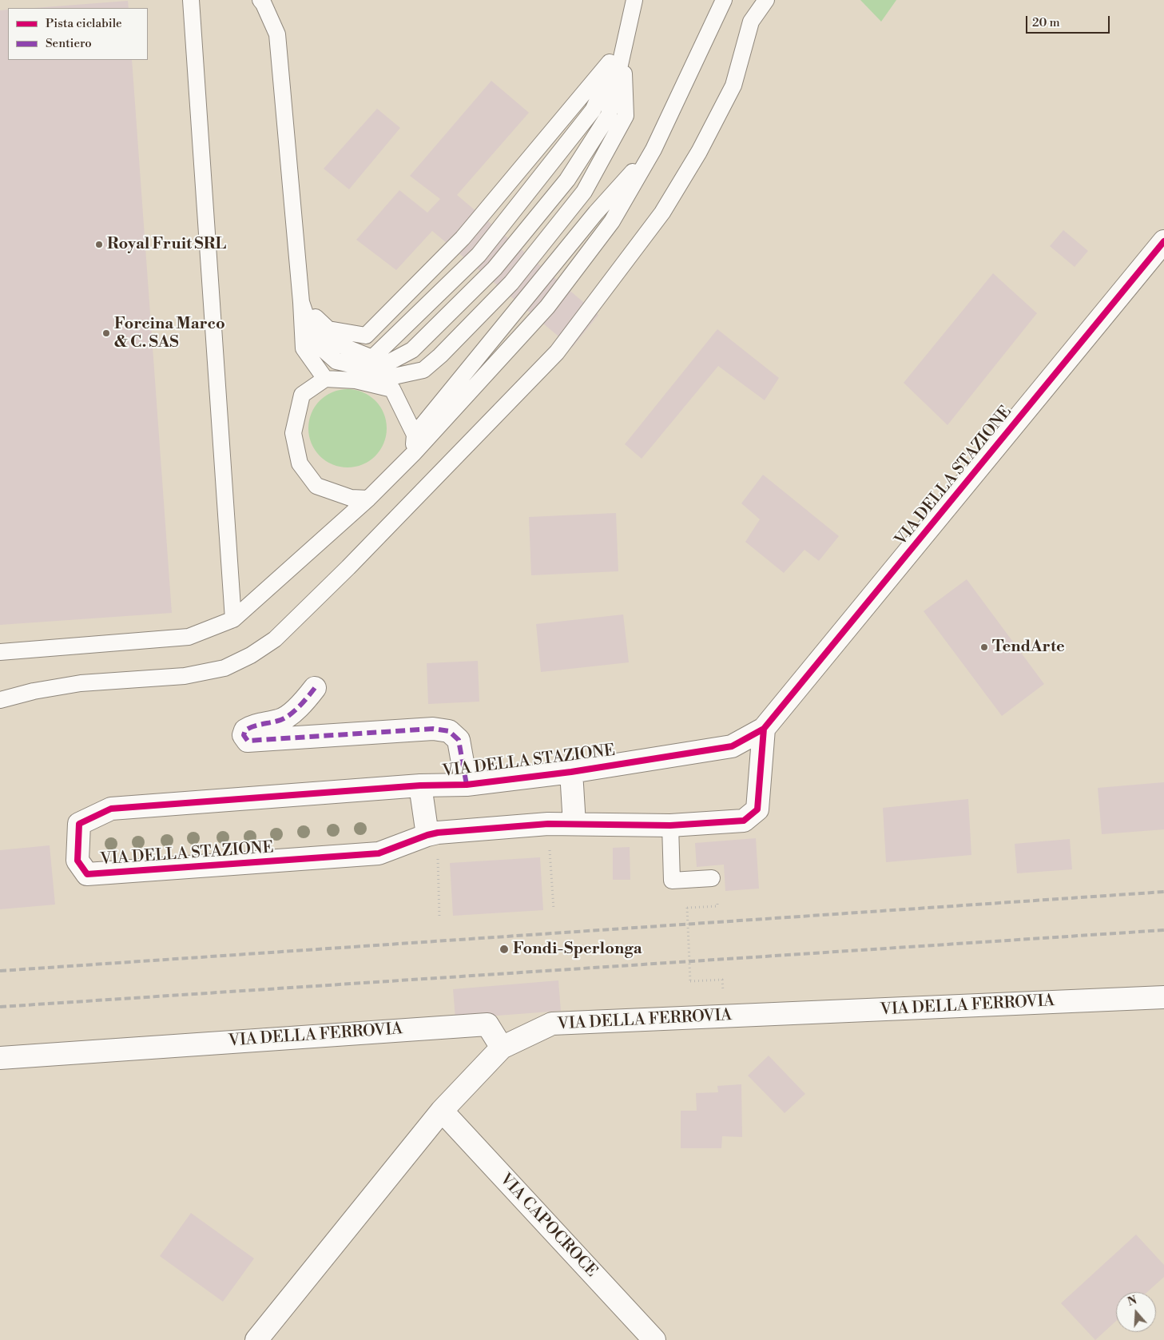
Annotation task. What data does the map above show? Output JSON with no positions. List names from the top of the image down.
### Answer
{
  "streets": {
    "street": ["VIA DELLA STAZIONE", "VIA DELLA FERROVIA", "VIA CAPOCROCE"]
  },
  "places": [
    "Royal Fruit SRL",
    "Forcina Marco & C. SAS",
    "TendArte",
    "Fondi-Sperlonga"
  ],
  "legend": ["Pista ciclabile", "Sentiero"],
  "scale_bar": "20 m",
  "north": "top"
}
